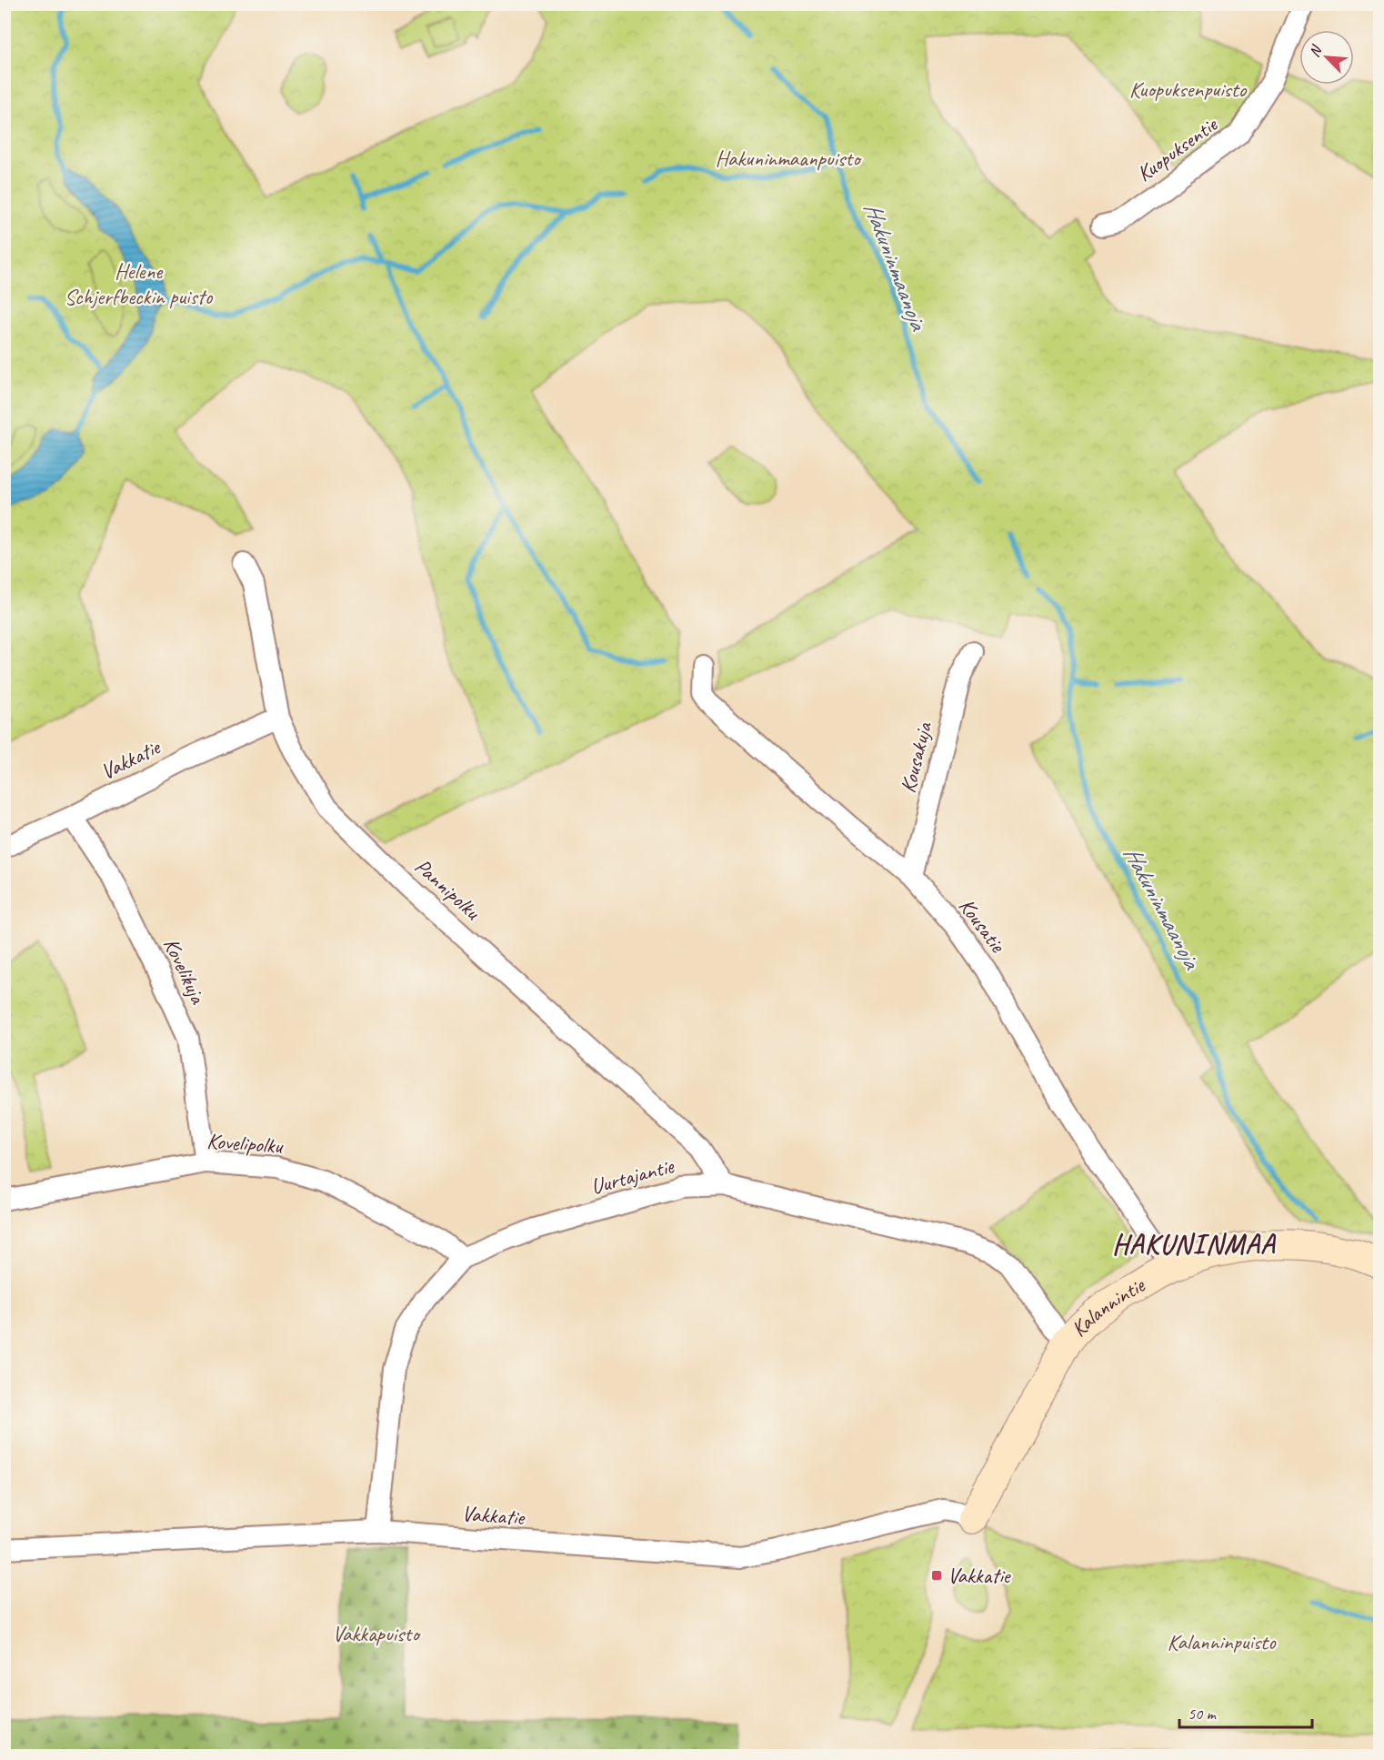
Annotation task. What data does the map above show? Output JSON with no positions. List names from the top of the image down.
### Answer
{
  "streets": {
    "street": [
      "Kuopuksentie",
      "Kousakuja",
      "Vakkatie",
      "Pannipolku",
      "Kousatie",
      "Kovelikuja",
      "Kovelipolku",
      "Uurtajantie",
      "Kalannintie"
    ]
  },
  "crossings": [
    ["Kousakuja", "Kousatie"],
    ["Vakkatie", "Pannipolku"],
    ["Vakkatie", "Kovelikuja"],
    ["Vakkatie", "Uurtajantie"],
    ["Vakkatie", "Kalannintie"],
    ["Pannipolku", "Uurtajantie"],
    ["Kousatie", "Kalannintie"],
    ["Kovelikuja", "Kovelipolku"],
    ["Kovelipolku", "Uurtajantie"],
    ["Uurtajantie", "Kalannintie"]
  ],
  "districts": ["HAKUNINMAA"],
  "water": ["Hakuninmaanoja"],
  "parks": [
    "Kuopuksenpuisto",
    "Hakuninmaanpuisto",
    "Helene Schjerfbeckin puisto",
    "Vakkapuisto",
    "Kalanninpuisto"
  ],
  "places": {
    "transit": ["Vakkatie"]
  },
  "scale_bar": "50 m",
  "north": "top left"
}
